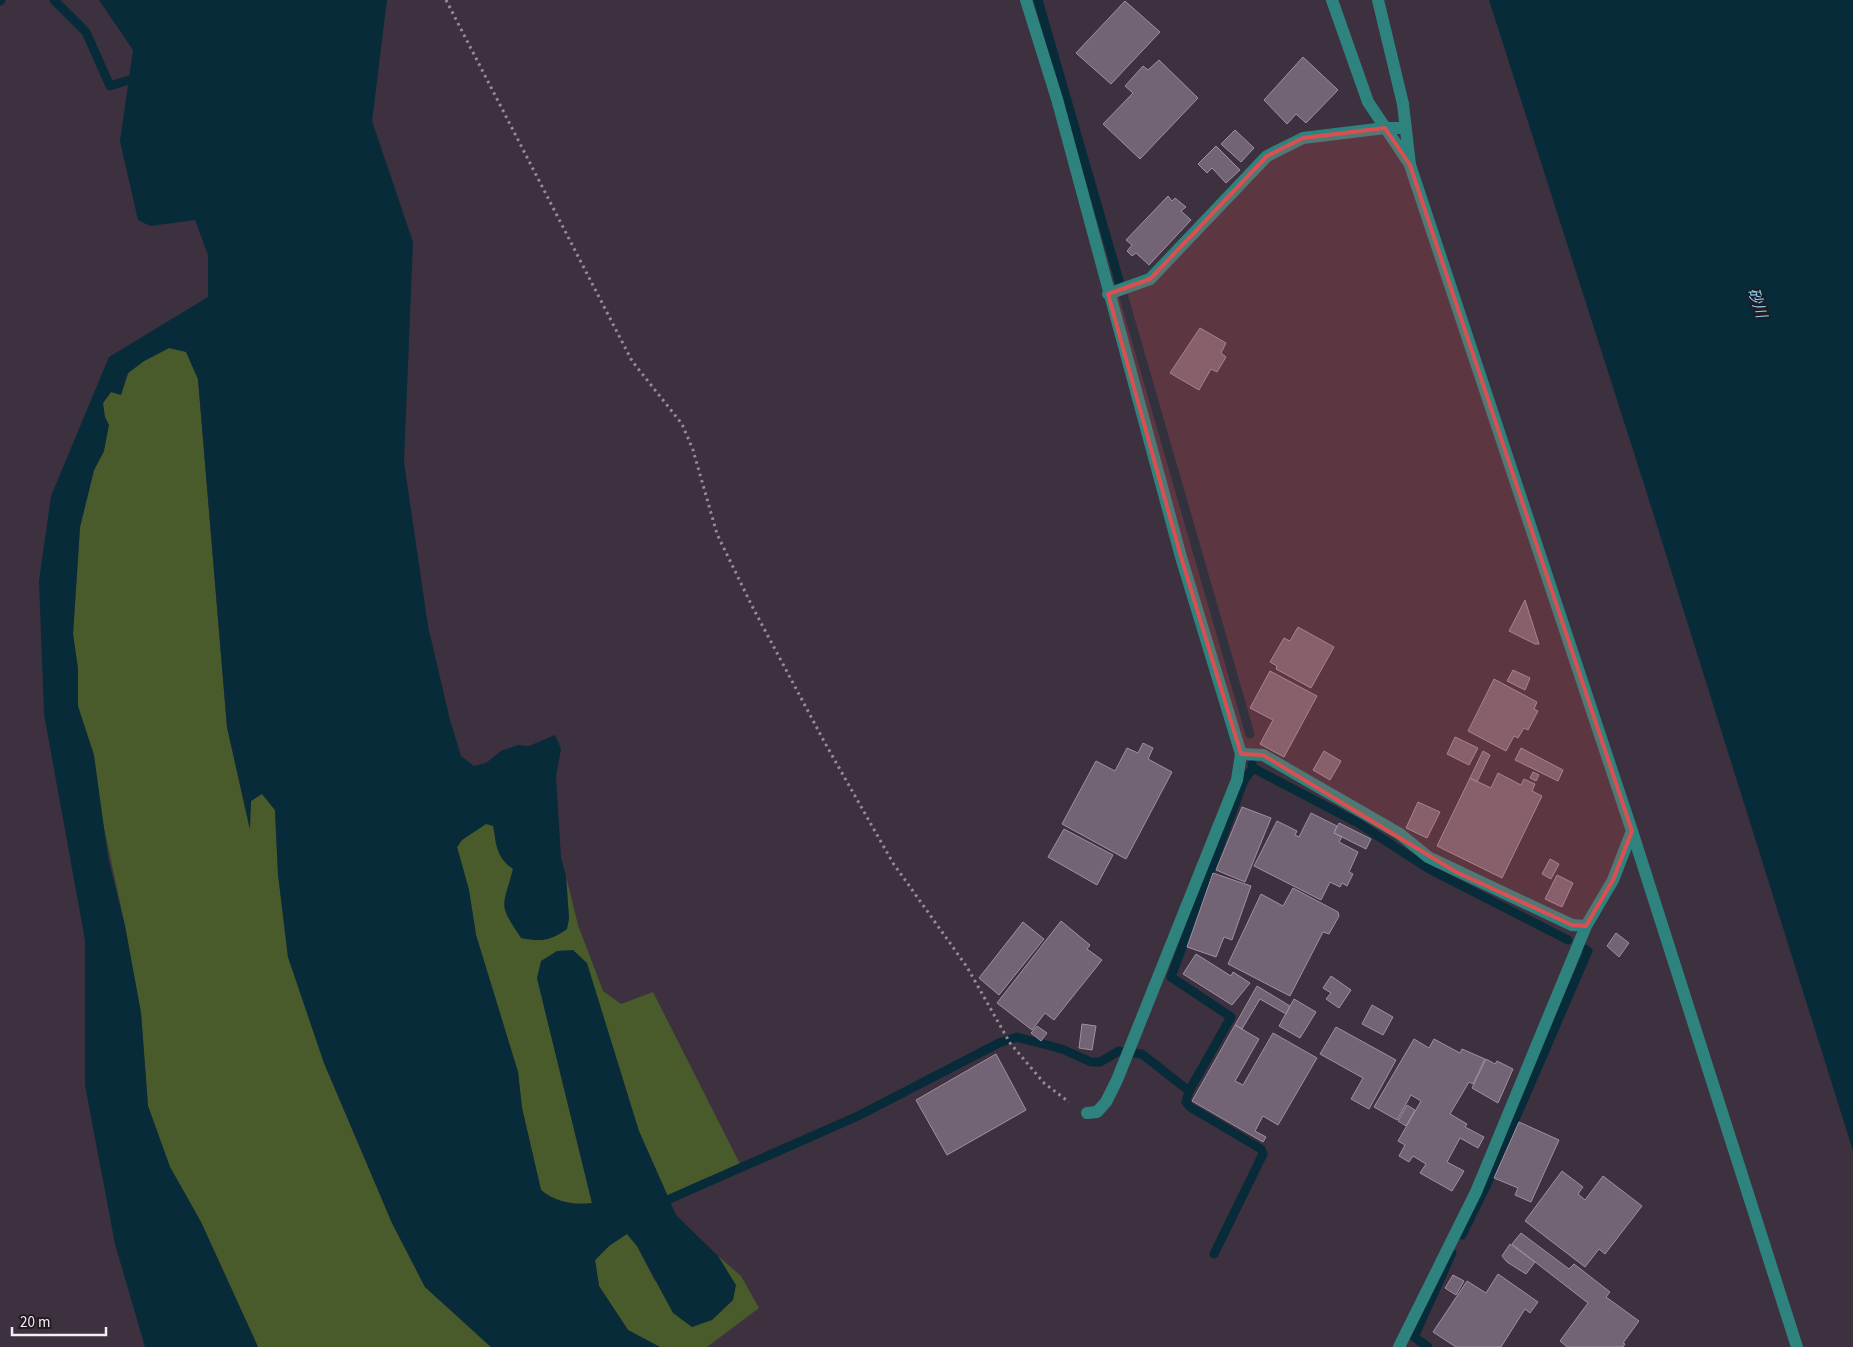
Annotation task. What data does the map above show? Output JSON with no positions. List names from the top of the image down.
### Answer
{
  "water": ["砂川"],
  "scale_bar": "20 m"
}
